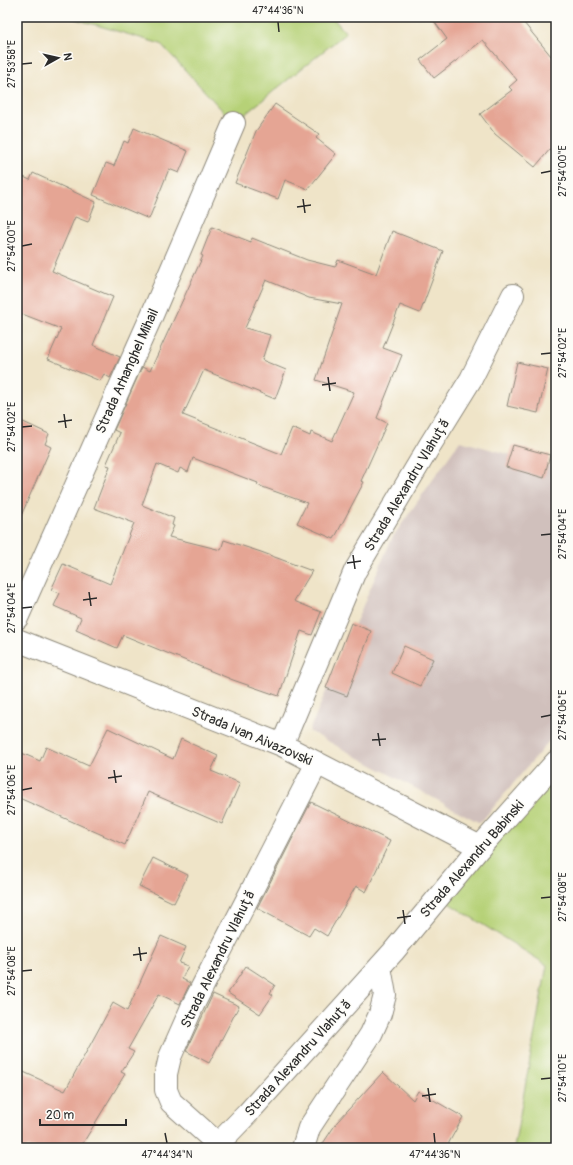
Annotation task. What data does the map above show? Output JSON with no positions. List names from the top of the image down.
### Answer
{
  "streets": {
    "street": [
      "Strada Arhanghel Mihail",
      "Strada Аlexandru Vlahuță",
      "Strada Ivan Aivazovski",
      "Strada Alexandru Babinski",
      "Strada Alexandru Vlahuță"
    ]
  },
  "crossings": [
    ["Strada Аlexandru Vlahuță", "Strada Ivan Aivazovski"],
    ["Strada Аlexandru Vlahuță", "Strada Alexandru Babinski"],
    ["Strada Аlexandru Vlahuță", "Strada Alexandru Vlahuță"],
    ["Strada Ivan Aivazovski", "Strada Alexandru Babinski"],
    ["Strada Ivan Aivazovski", "Strada Alexandru Vlahuță"]
  ],
  "scale_bar": "20 m",
  "north": "right",
  "coordinates": [
    "47°44'36\"N",
    "27°53'58\"E",
    "27°54'00\"E",
    "27°54'02\"E",
    "27°54'04\"E",
    "27°54'06\"E",
    "27°54'08\"E",
    "27°54'10\"E",
    "47°44'34\"N"
  ]
}
